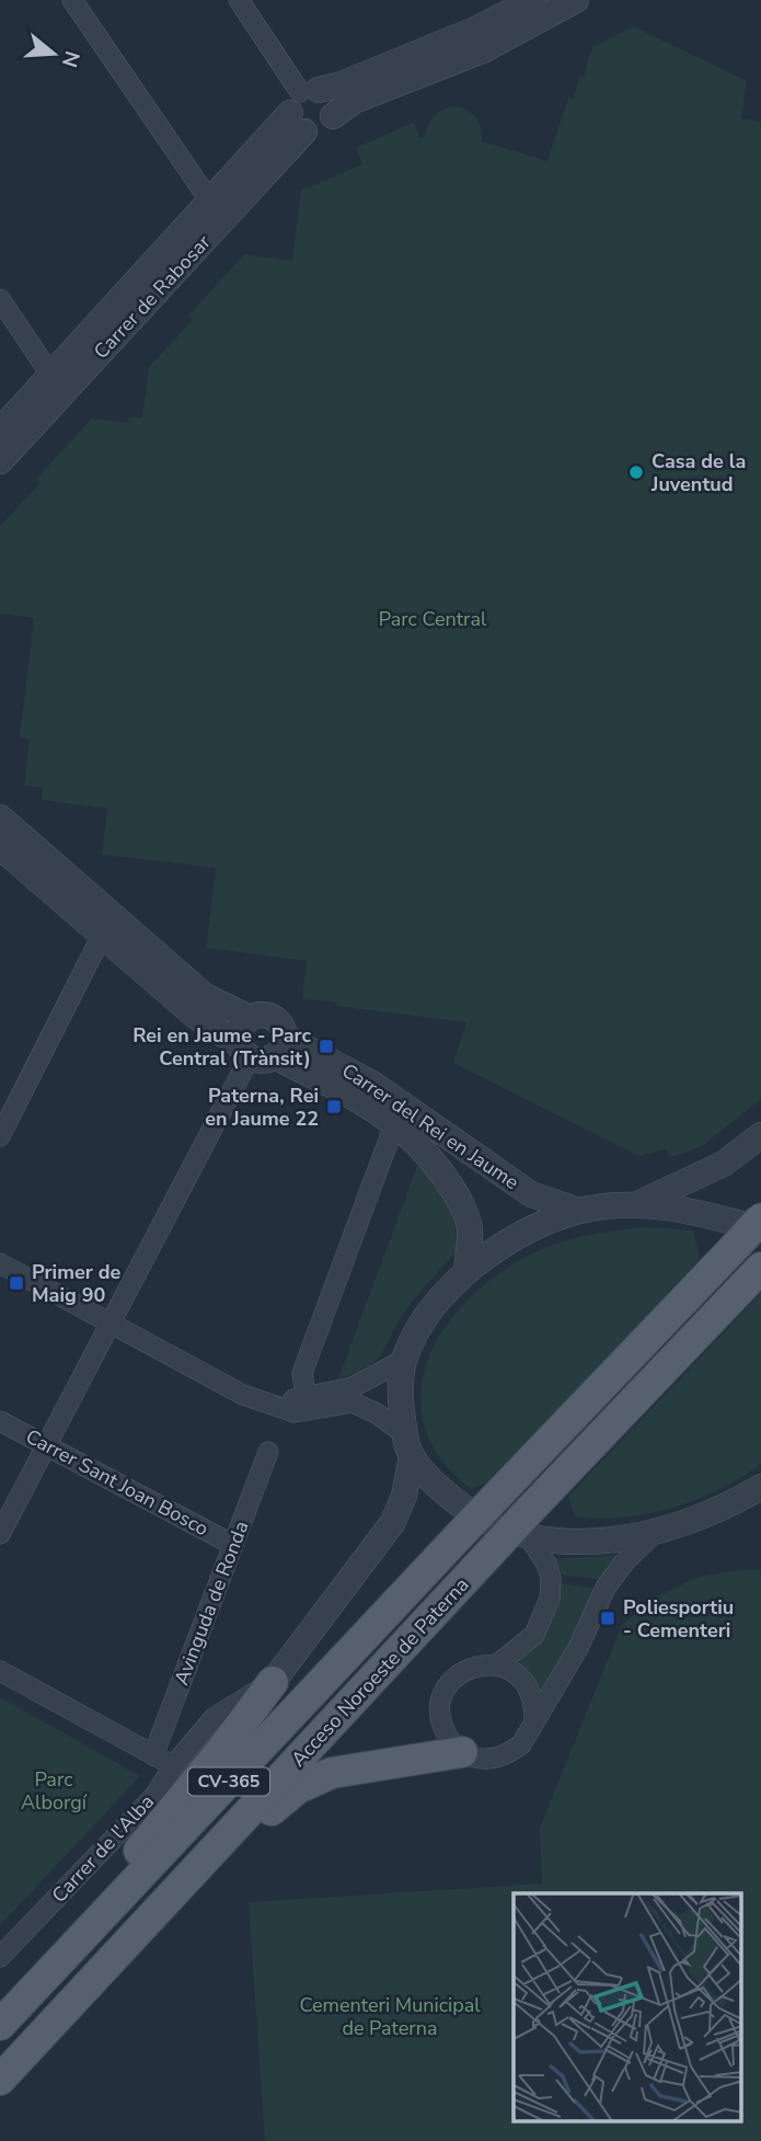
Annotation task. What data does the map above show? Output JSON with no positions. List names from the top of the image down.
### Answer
{
  "streets": {
    "main road": ["Acceso Noroeste de Paterna", "CV-365"],
    "street": [
      "Carrer de Rabosar",
      "Carrer del Rei en Jaume",
      "Carrer Sant Joan Bosco",
      "Avinguda de Ronda",
      "Carrer de l'Alba"
    ]
  },
  "crossings": [
    ["Carrer Sant Joan Bosco", "Avinguda de Ronda"]
  ],
  "parks": ["Parc Central", "Parc Alborgí", "Cementeri Municipal de Paterna"],
  "places": {
    "other": ["Casa de la Juventud"],
    "transit": [
      "Rei en Jaume - Parc Central (Trànsit)",
      "Paterna, Rei en Jaume 22",
      "Primer de Maig 90",
      "Poliesportiu - Cementeri"
    ]
  },
  "north": "right"
}
